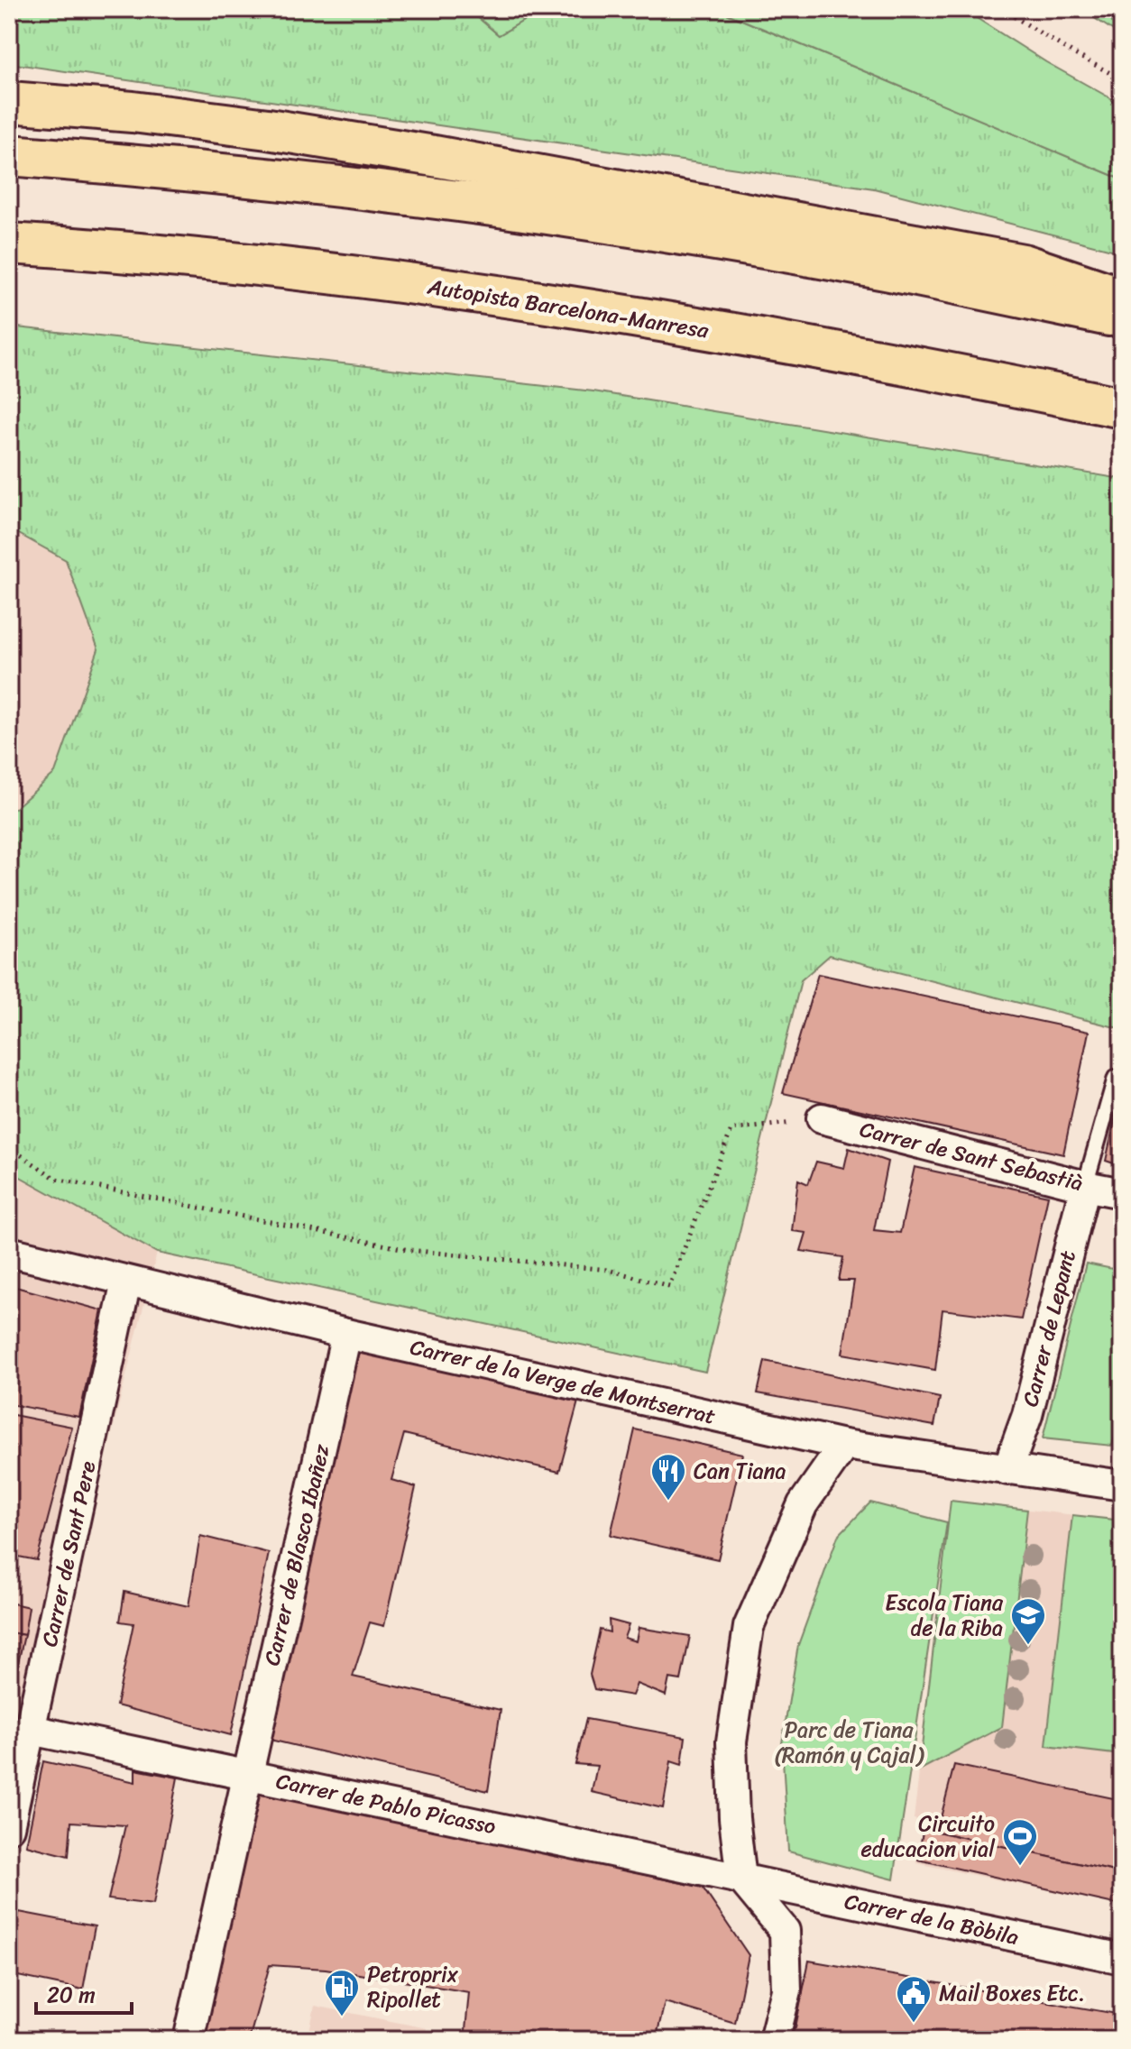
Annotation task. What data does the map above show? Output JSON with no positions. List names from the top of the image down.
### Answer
{
  "streets": {
    "highway": ["Autopista Barcelona-Manresa"],
    "street": [
      "Carrer de Sant Sebastià",
      "Carrer de Lepant",
      "Carrer de la Verge de Montserrat",
      "Carrer de Sant Pere",
      "Carrer de Blasco Ibañez",
      "Carrer de Pablo Picasso",
      "Carrer de la Bòbila"
    ]
  },
  "crossings": [
    ["Carrer de Sant Sebastià", "Carrer de Lepant"],
    ["Carrer de Lepant", "Carrer de la Verge de Montserrat"],
    ["Carrer de la Verge de Montserrat", "Carrer de Sant Pere"],
    ["Carrer de la Verge de Montserrat", "Carrer de Blasco Ibañez"],
    ["Carrer de Sant Pere", "Carrer de Pablo Picasso"],
    ["Carrer de Blasco Ibañez", "Carrer de Pablo Picasso"],
    ["Carrer de Pablo Picasso", "Carrer de la Bòbila"]
  ],
  "parks": ["Parc de Tiana (Ramón y Cajal)"],
  "places": {
    "restaurant": ["Can Tiana"],
    "school or university": ["Escola Tiana de la Riba"],
    "sports": ["Circuito educacion vial"],
    "fuel station": ["Petroprix Ripollet"],
    "public building": ["Mail Boxes Etc."]
  },
  "scale_bar": "20 m"
}
